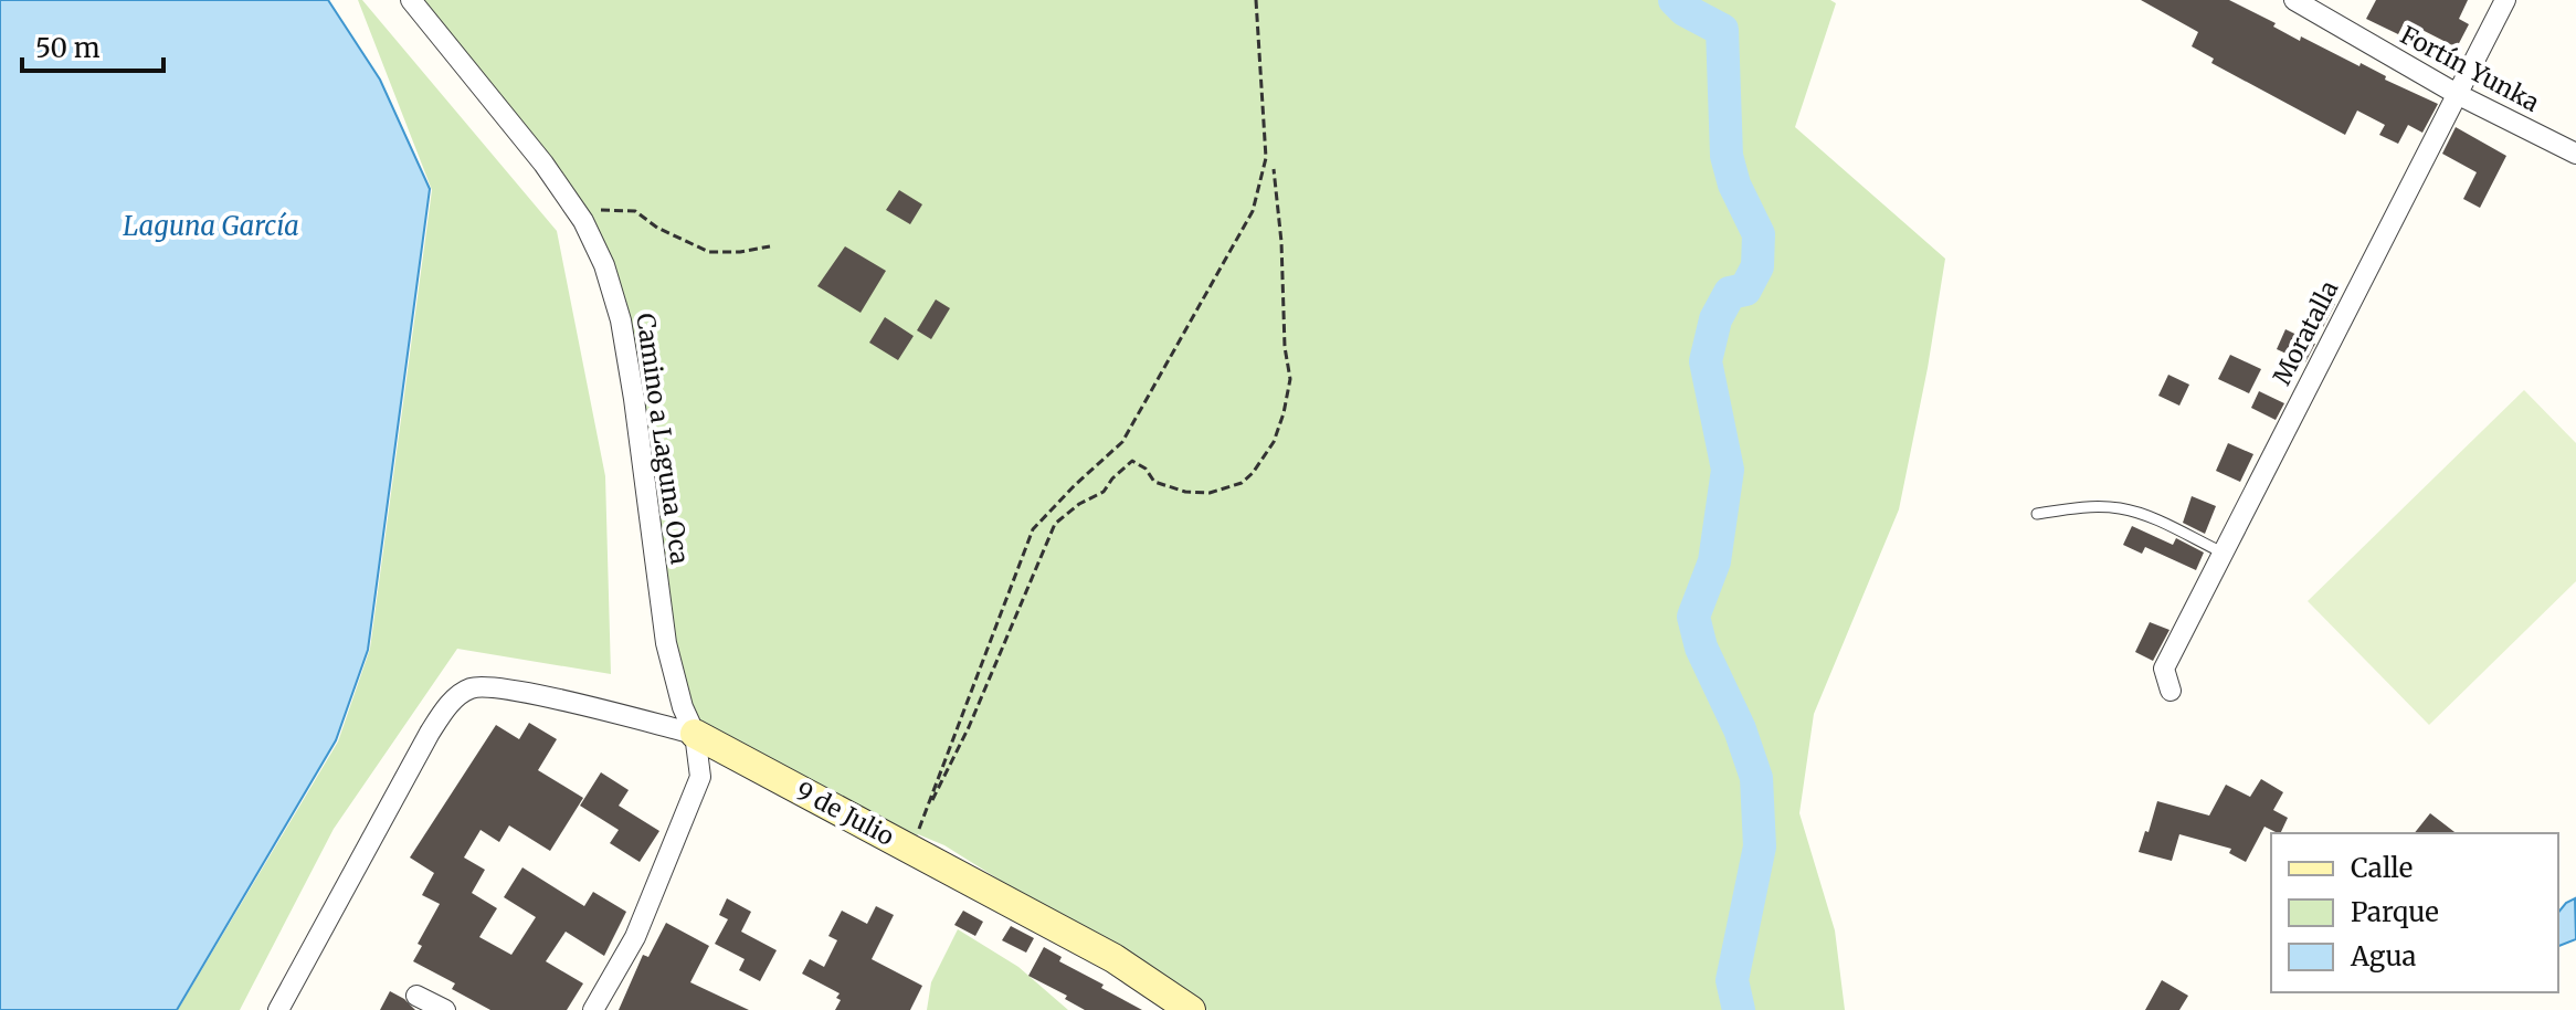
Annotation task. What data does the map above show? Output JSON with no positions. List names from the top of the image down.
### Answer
{
  "streets": {
    "main road": ["9 de Julio"],
    "street": ["Fortín Yunka", "Moratalla", "Camino a Laguna Oca"]
  },
  "crossings": [
    ["Fortín Yunka", "Moratalla"],
    ["Camino a Laguna Oca", "9 de Julio"]
  ],
  "water": ["Laguna García"],
  "legend": ["Calle", "Parque", "Agua"],
  "scale_bar": "50 m"
}
